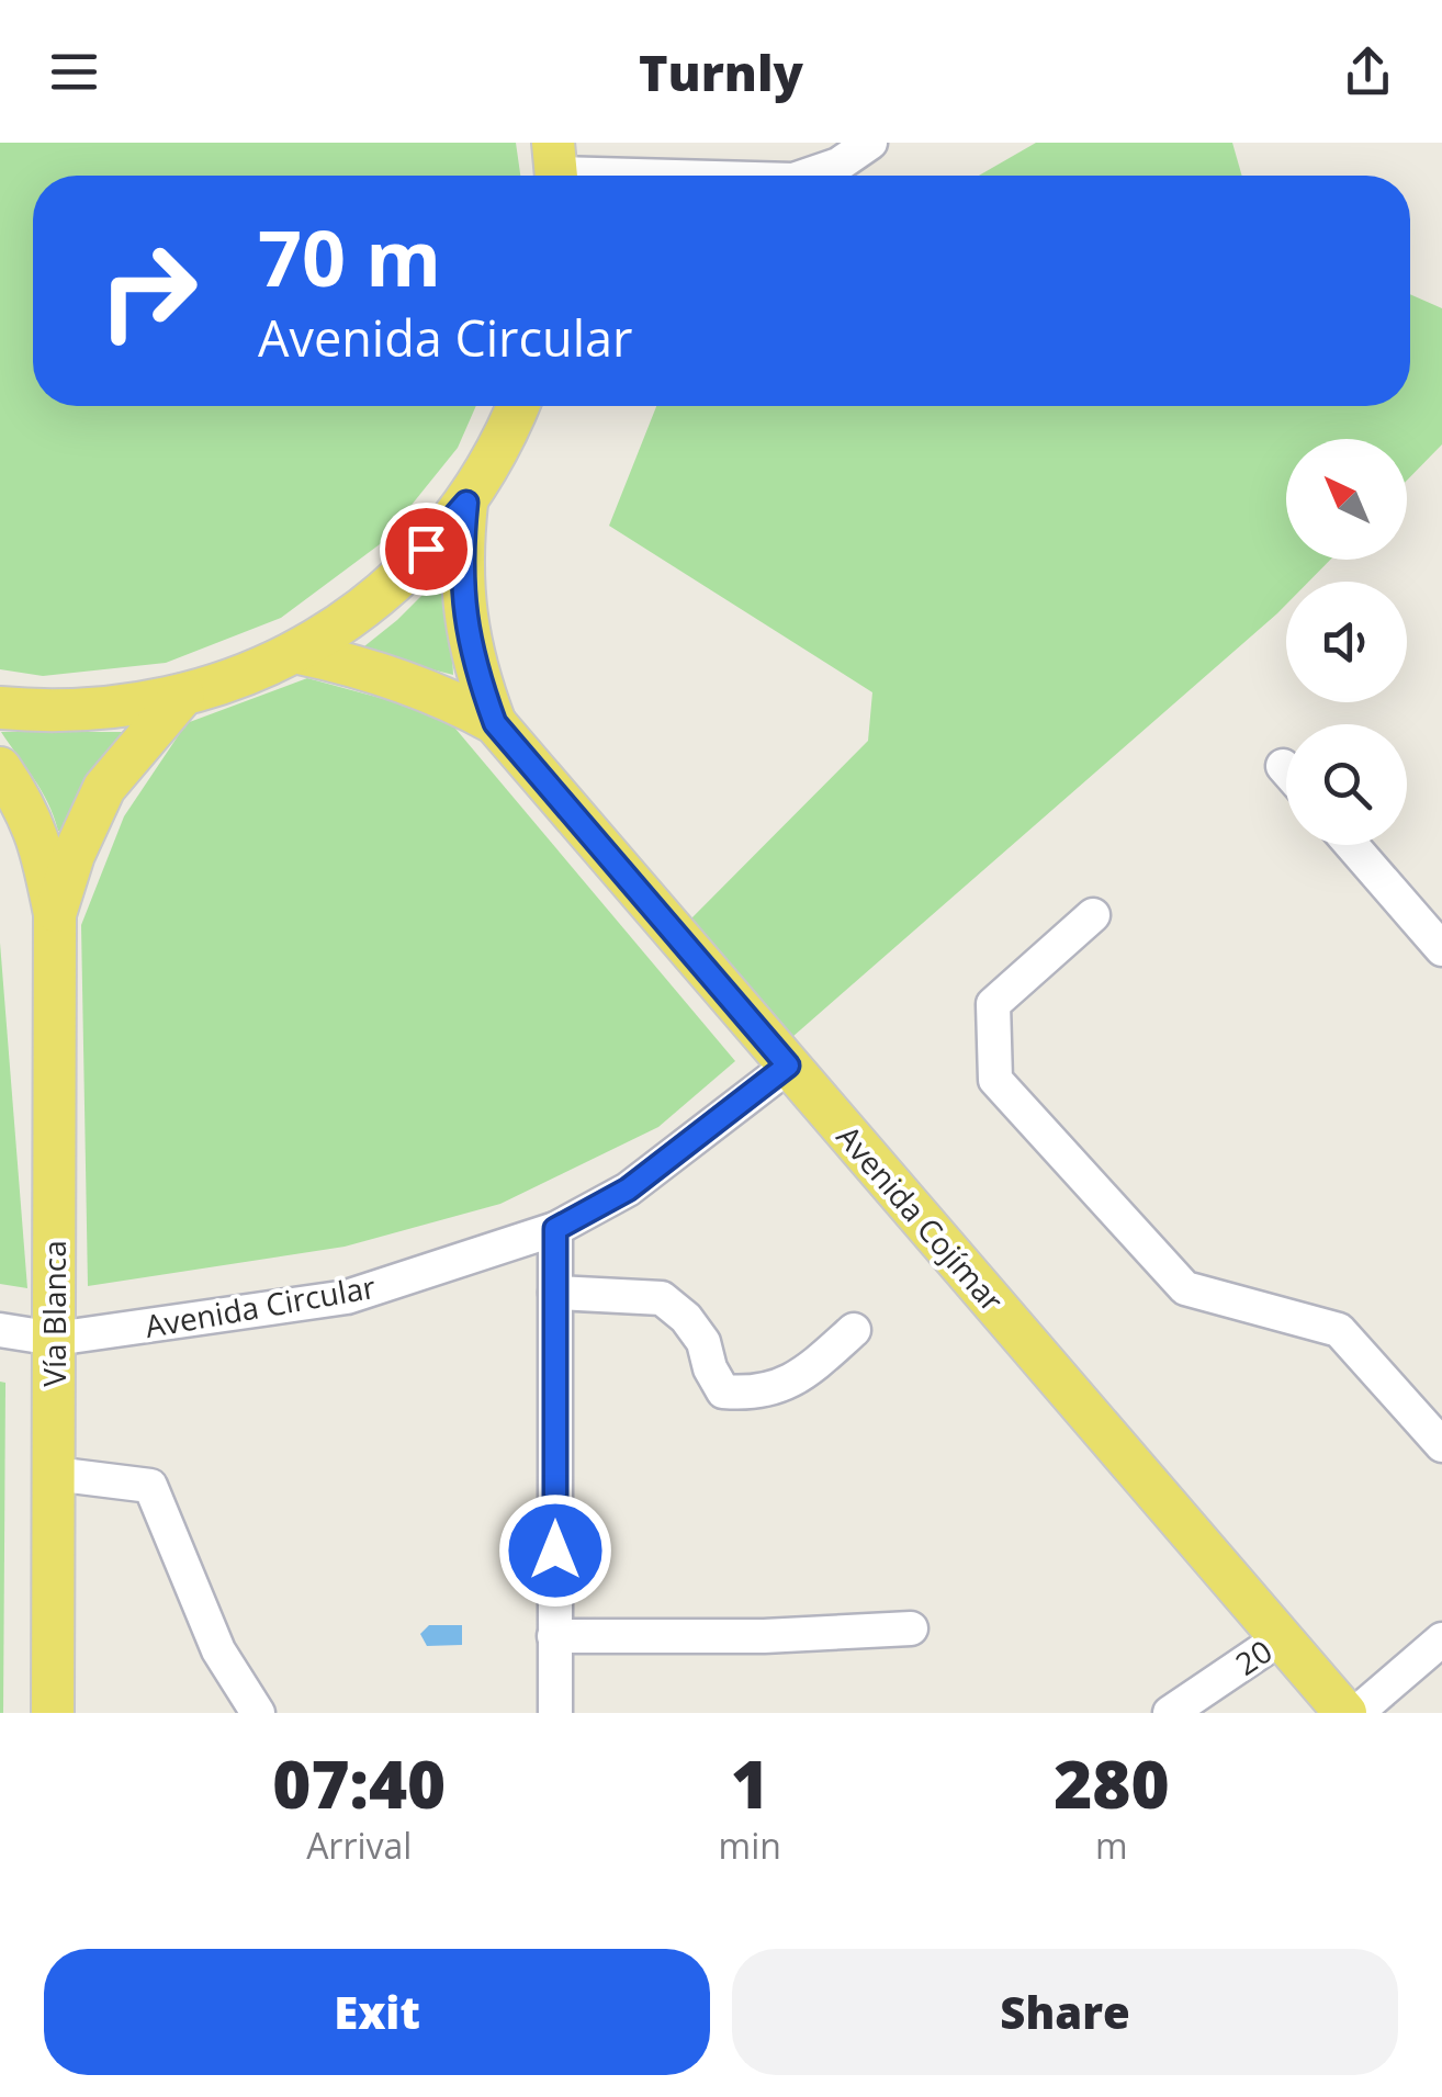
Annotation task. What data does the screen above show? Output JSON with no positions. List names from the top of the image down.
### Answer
{
  "streets": {
    "main road": ["Avenida Cojímar", "Vía Blanca"],
    "street": ["Avenida Circular", "20"]
  },
  "crossings": [
    ["Avenida Cojímar", "Avenida Circular"],
    ["Avenida Cojímar", "20"],
    ["Avenida Circular", "Vía Blanca"]
  ],
  "north": "top left",
  "page": {
    "header": "Turnly",
    "turn": ["70 m", "Avenida Circular"],
    "eta": [
      "07:40",
      "Arrival",
      "1",
      "min",
      "280",
      "m"
    ],
    "buttons": ["Exit", "Share"]
  }
}
